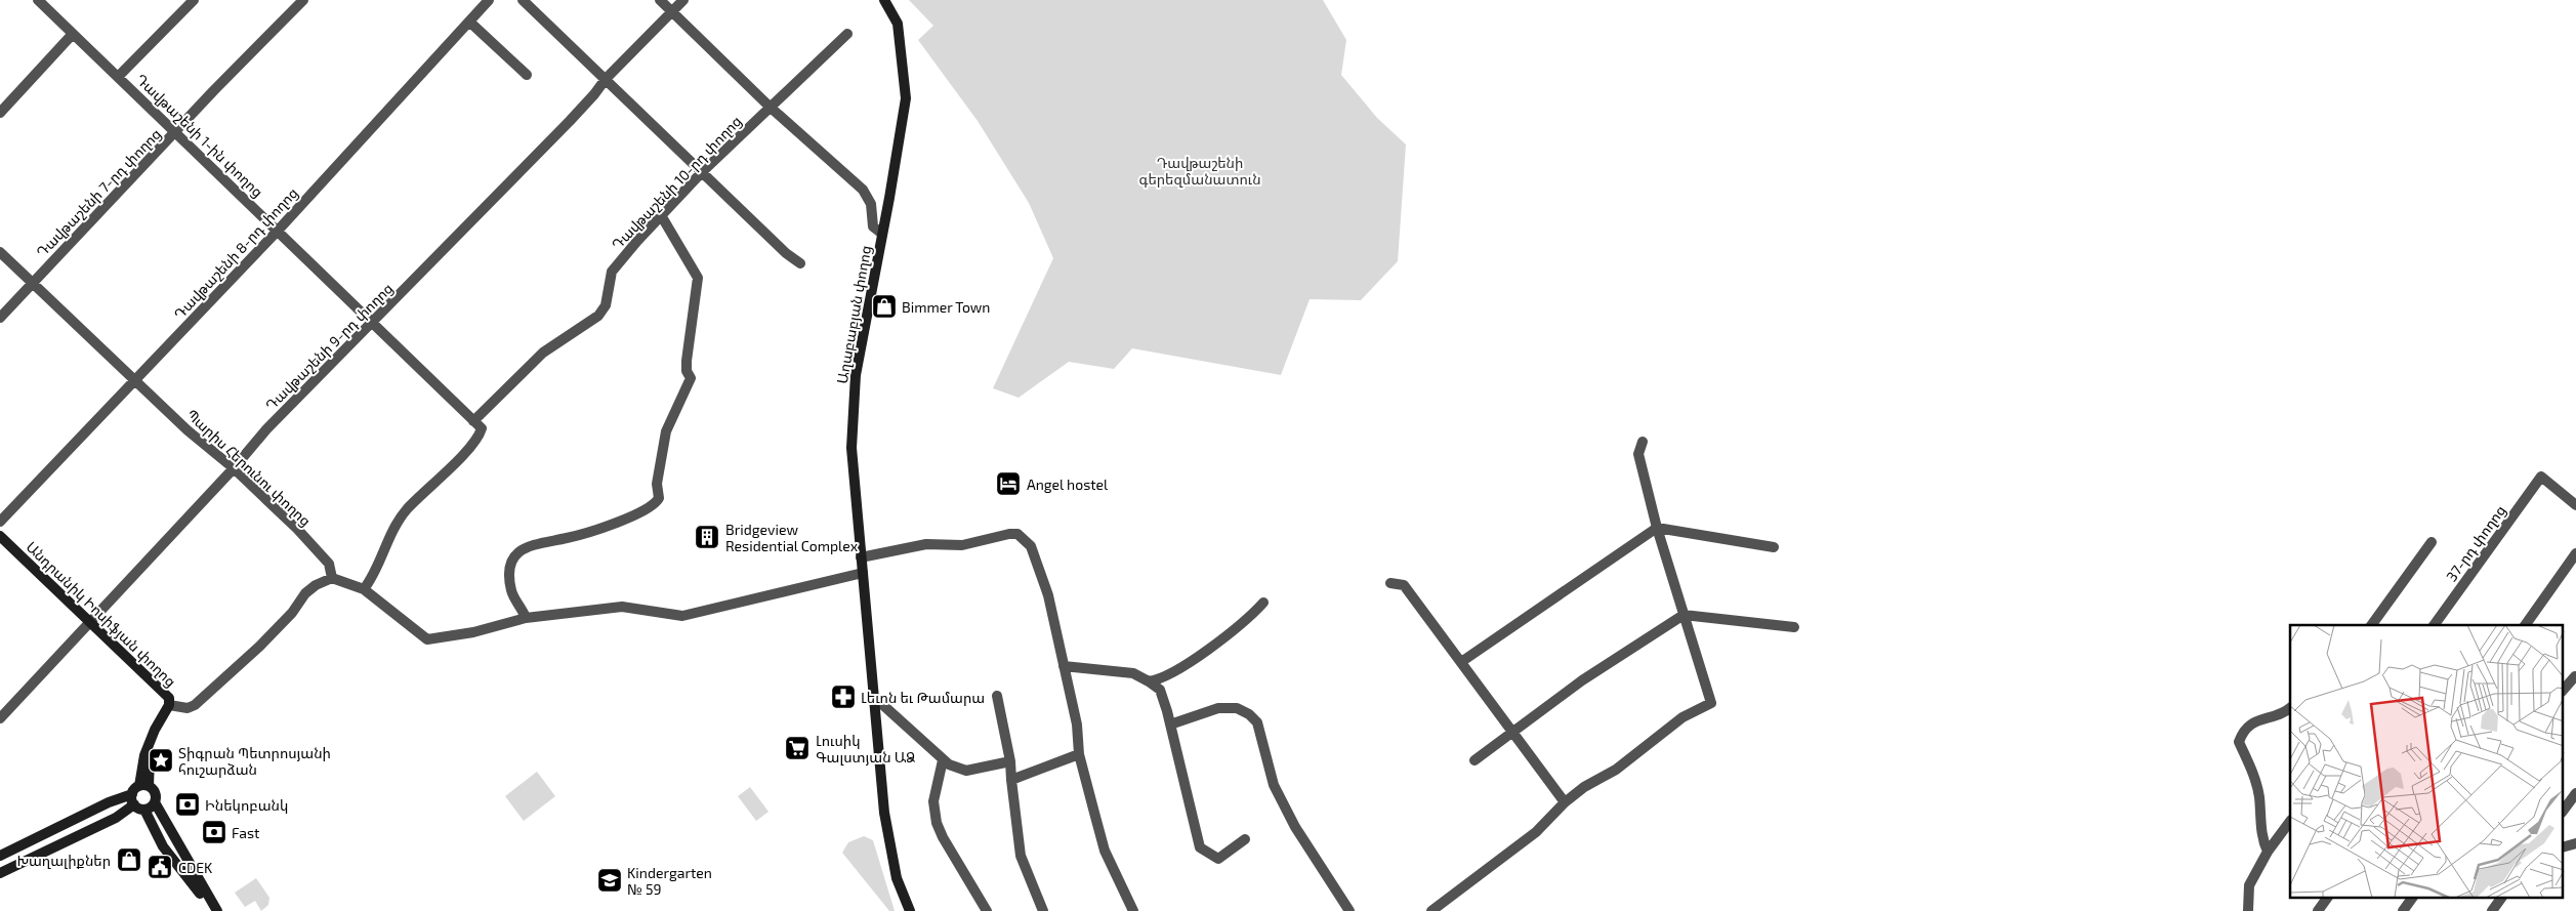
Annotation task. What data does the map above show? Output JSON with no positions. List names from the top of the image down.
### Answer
{
  "streets": {
    "street": [
      "Դավթաշենի 1-ին փողոց",
      "Դավթաշենի 10-րդ փողոց",
      "Դավթաշենի 7-րդ փողոց",
      "Դավթաշենի 8-րդ փողոց",
      "Աղաբաբյան փողոց",
      "Դավթաշենի 9-րդ փողոց",
      "Պարիս Հերունու փողոց",
      "37-րդ փողոց",
      "Անդրանիկ Իոսիֆյան փողոց"
    ]
  },
  "crossings": [
    ["Դավթաշենի 1-ին փողոց", "Դավթաշենի 10-րդ փողոց"],
    ["Դավթաշենի 1-ին փողոց", "Դավթաշենի 7-րդ փողոց"],
    ["Դավթաշենի 1-ին փողոց", "Դավթաշենի 8-րդ փողոց"],
    ["Դավթաշենի 1-ին փողոց", "Դավթաշենի 9-րդ փողոց"],
    ["Դավթաշենի 7-րդ փողոց", "Պարիս Հերունու փողոց"],
    ["Դավթաշենի 8-րդ փողոց", "Պարիս Հերունու փողոց"],
    ["Դավթաշենի 9-րդ փողոց", "Պարիս Հերունու փողոց"],
    ["Դավթաշենի 9-րդ փողոց", "Անդրանիկ Իոսիֆյան փողոց"]
  ],
  "parks": ["Դավթաշենի գերեզմանատուն"],
  "places": {
    "shop": ["Bimmer Town", "Խաղալիքներ"],
    "hotel": ["Angel hostel"],
    "building": ["Bridgeview Residential Complex"],
    "pharmacy": ["Լեւոն եւ Թամարա"],
    "supermarket": ["Լուսիկ Գալստյան ԱՁ"],
    "place": ["Տիգրան Պետրոսյանի հուշարձան"],
    "bank": ["Ինեկոբանկ", "Fast"],
    "public building": ["CDEK"],
    "school or university": ["Kindergarten № 59"]
  }
}
